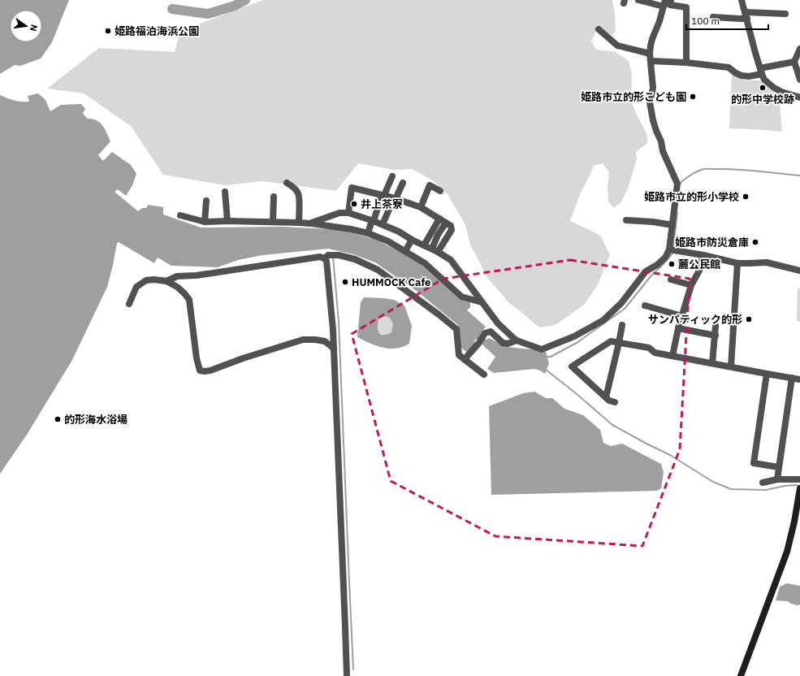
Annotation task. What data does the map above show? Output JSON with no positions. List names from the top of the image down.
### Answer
{
  "places": [
    "姫路福泊海浜公園",
    "的形中学校跡",
    "姫路市立的形こども園",
    "姫路市立的形小学校",
    "井上茶寮",
    "姫路市防災倉庫",
    "麓公民館",
    "HUMMOCK Cafe",
    "サンパティック的形",
    "的形海水浴場"
  ],
  "scale_bar": "100 m",
  "north": "right"
}
